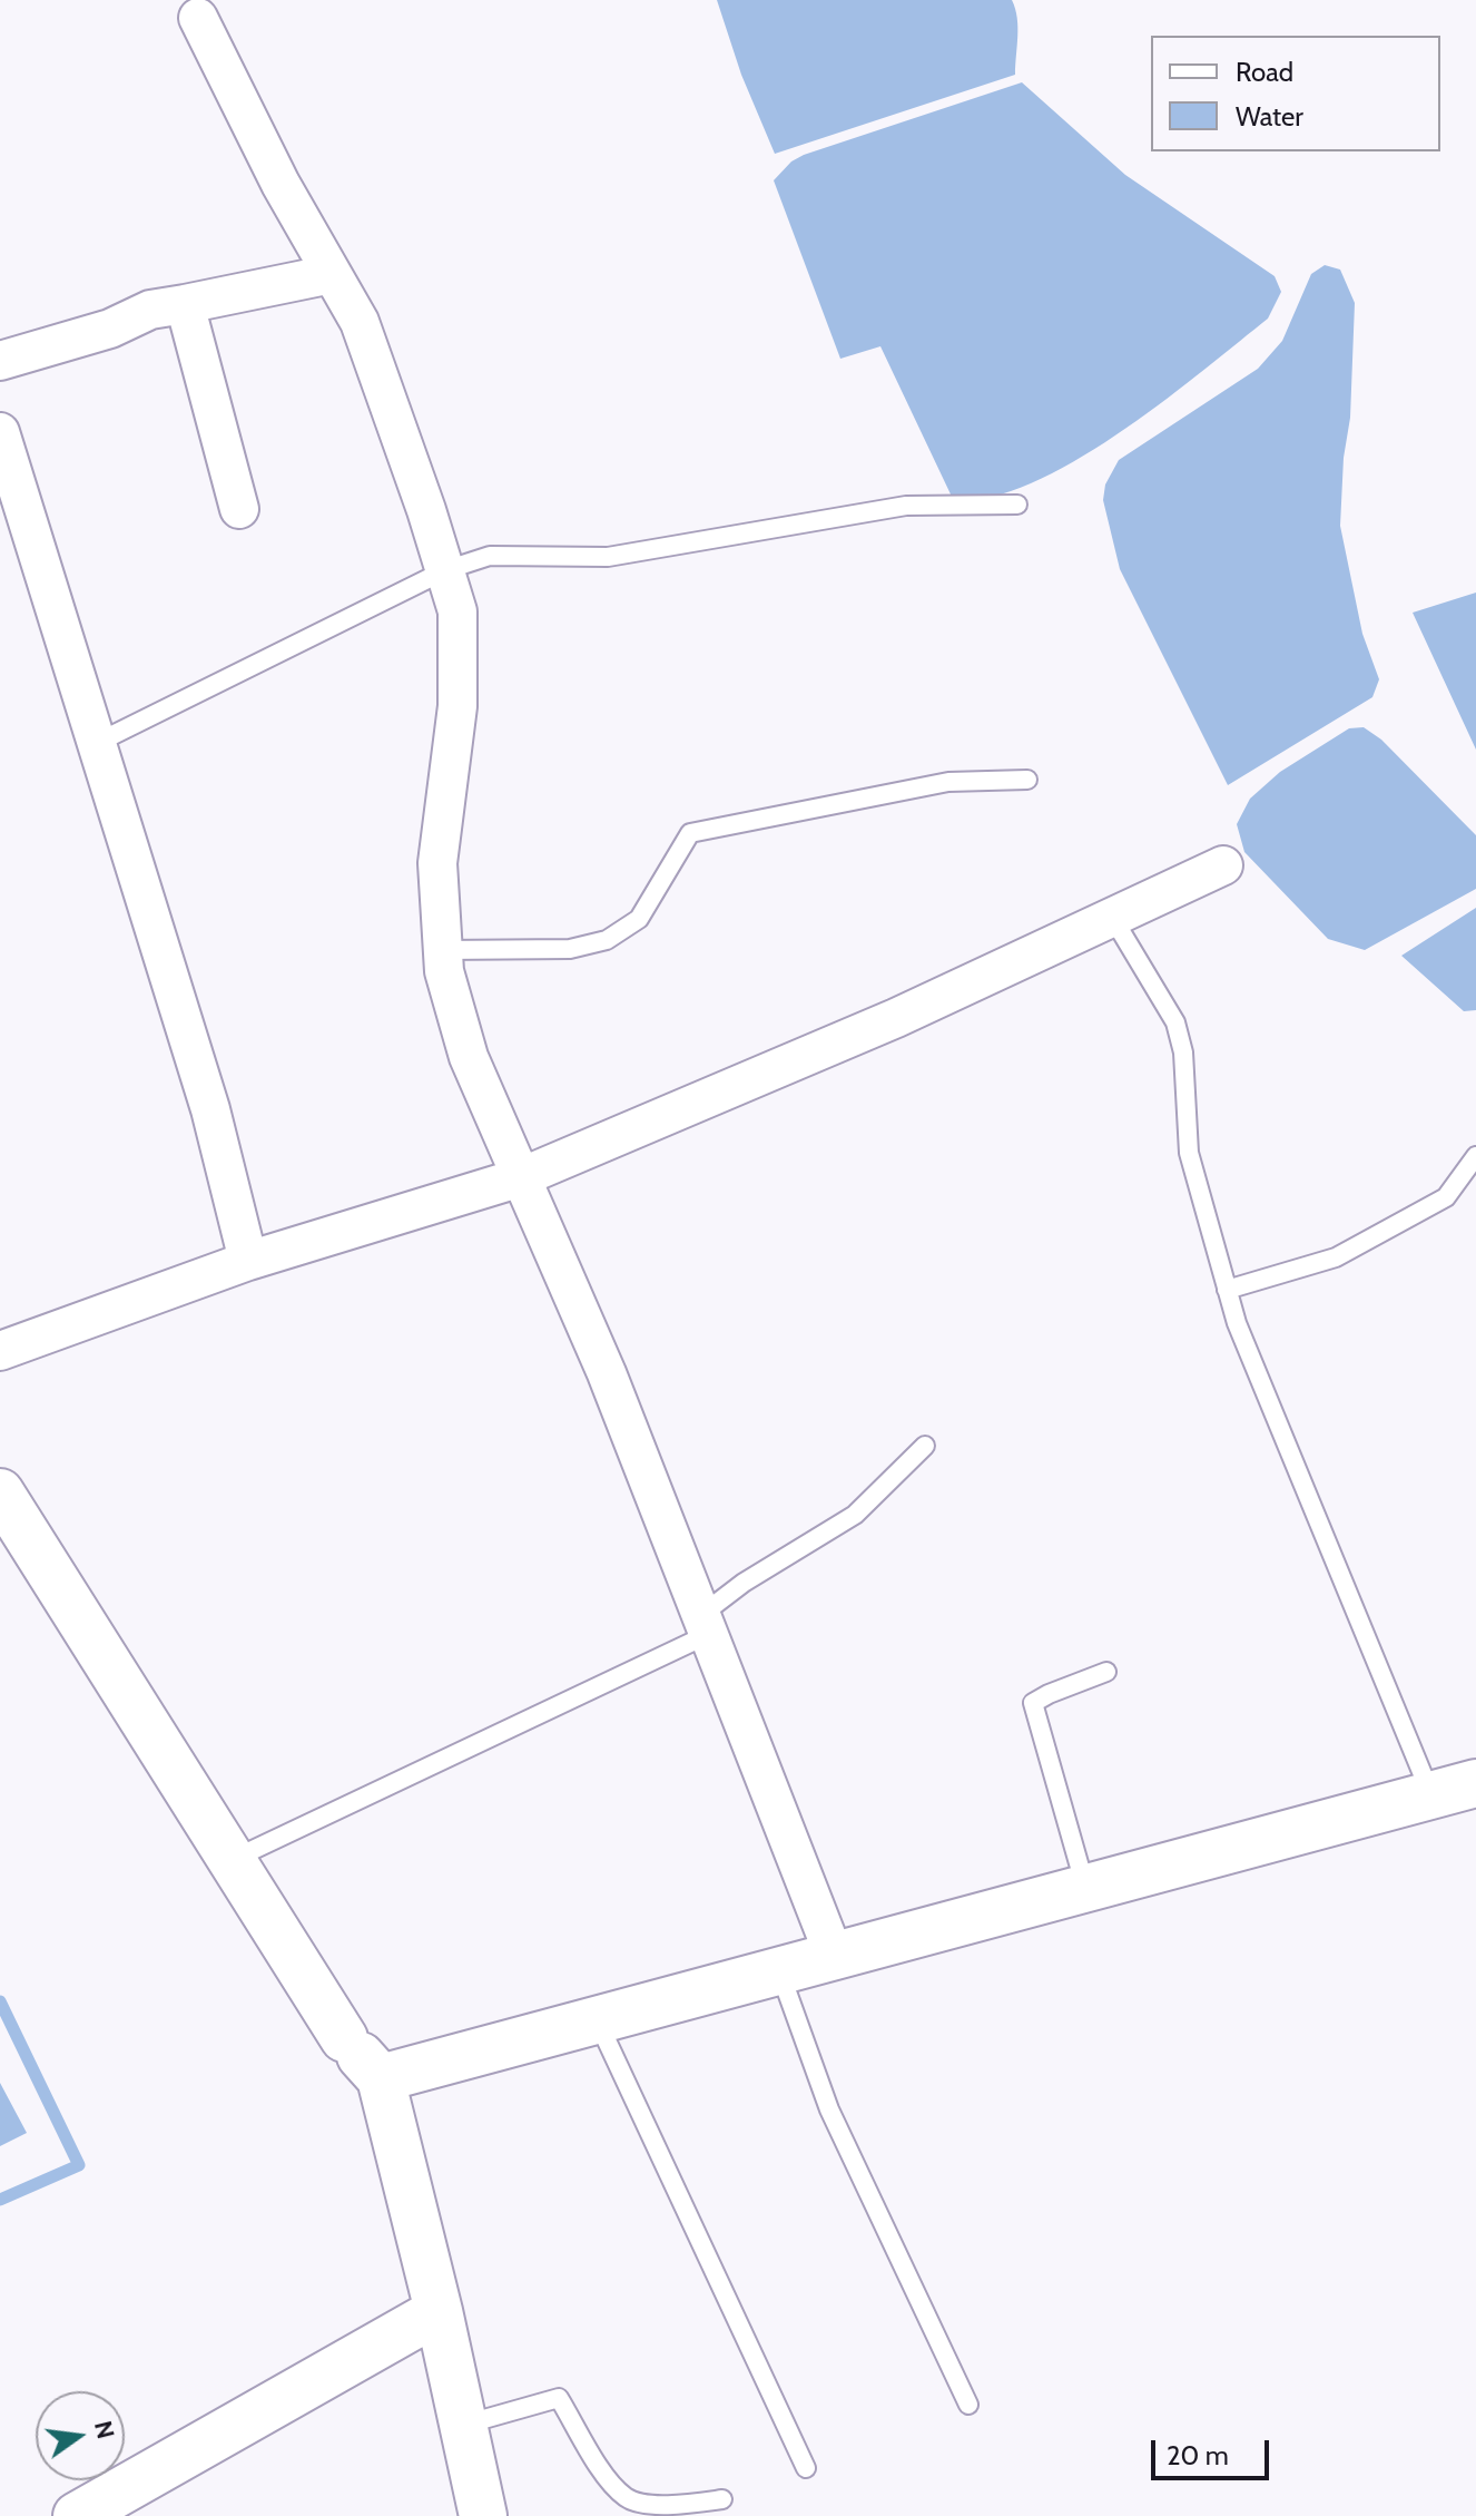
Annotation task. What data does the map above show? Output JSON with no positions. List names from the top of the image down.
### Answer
{
  "legend": ["Road", "Water"],
  "scale_bar": "20 m",
  "north": "right"
}
